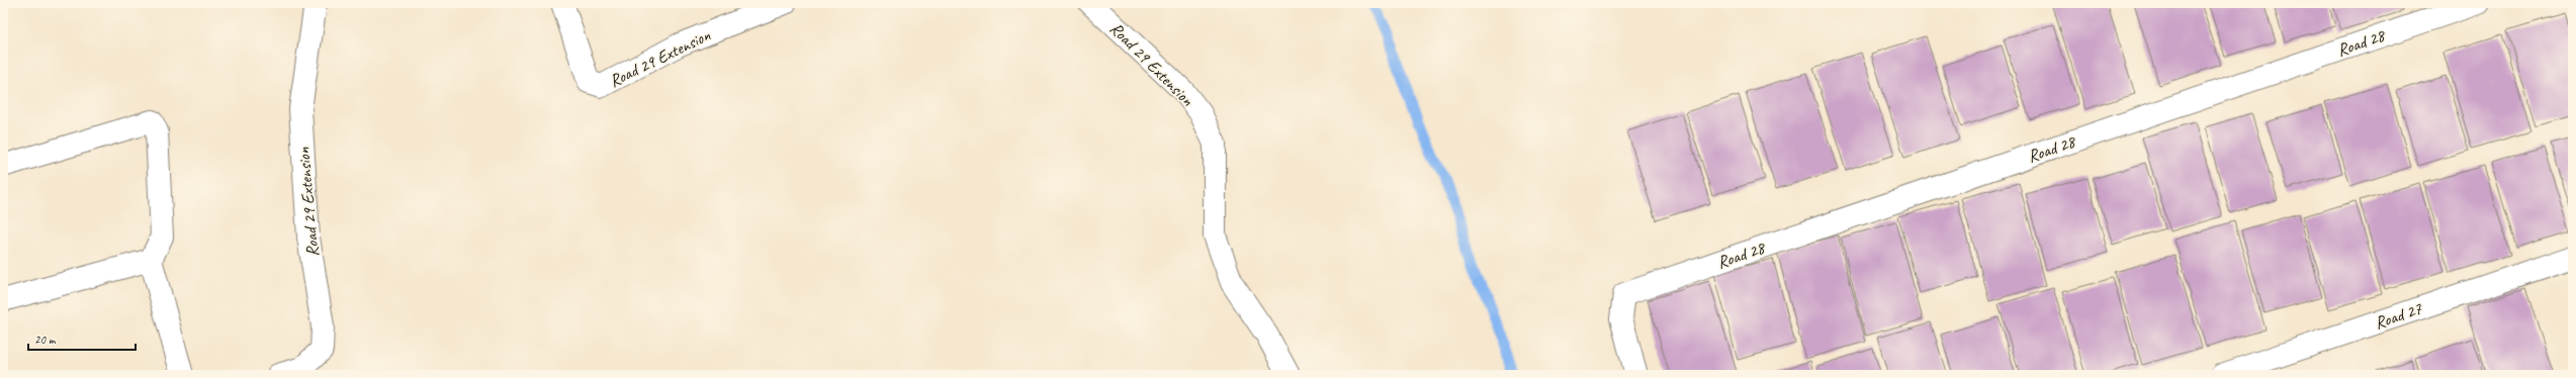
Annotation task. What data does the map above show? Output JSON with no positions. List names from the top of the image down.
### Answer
{
  "streets": {
    "street": ["Road 28", "Road 29 Extension", "Road 27"]
  },
  "scale_bar": "20 m"
}
